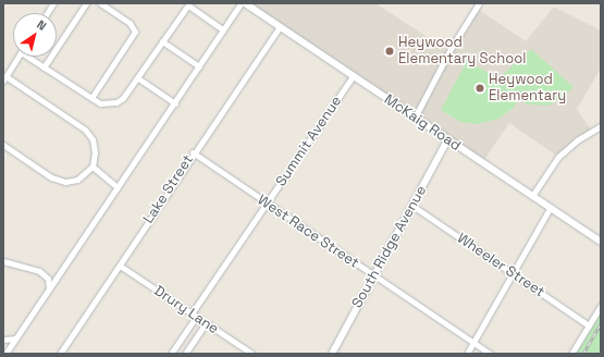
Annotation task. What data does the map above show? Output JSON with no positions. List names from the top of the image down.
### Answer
{
  "streets": {
    "street": [
      "McKaig Road",
      "Summit Avenue",
      "Lake Street",
      "West Race Street",
      "South Ridge Avenue",
      "Wheeler Street",
      "Drury Lane"
    ]
  },
  "crossings": [
    ["McKaig Road", "Summit Avenue"],
    ["McKaig Road", "Lake Street"],
    ["McKaig Road", "South Ridge Avenue"],
    ["Summit Avenue", "West Race Street"],
    ["Summit Avenue", "Drury Lane"],
    ["Lake Street", "West Race Street"],
    ["Lake Street", "Drury Lane"],
    ["West Race Street", "South Ridge Avenue"],
    ["South Ridge Avenue", "Wheeler Street"]
  ],
  "places": ["Heywood Elementary School", "Heywood Elementary"],
  "north": "top right"
}
